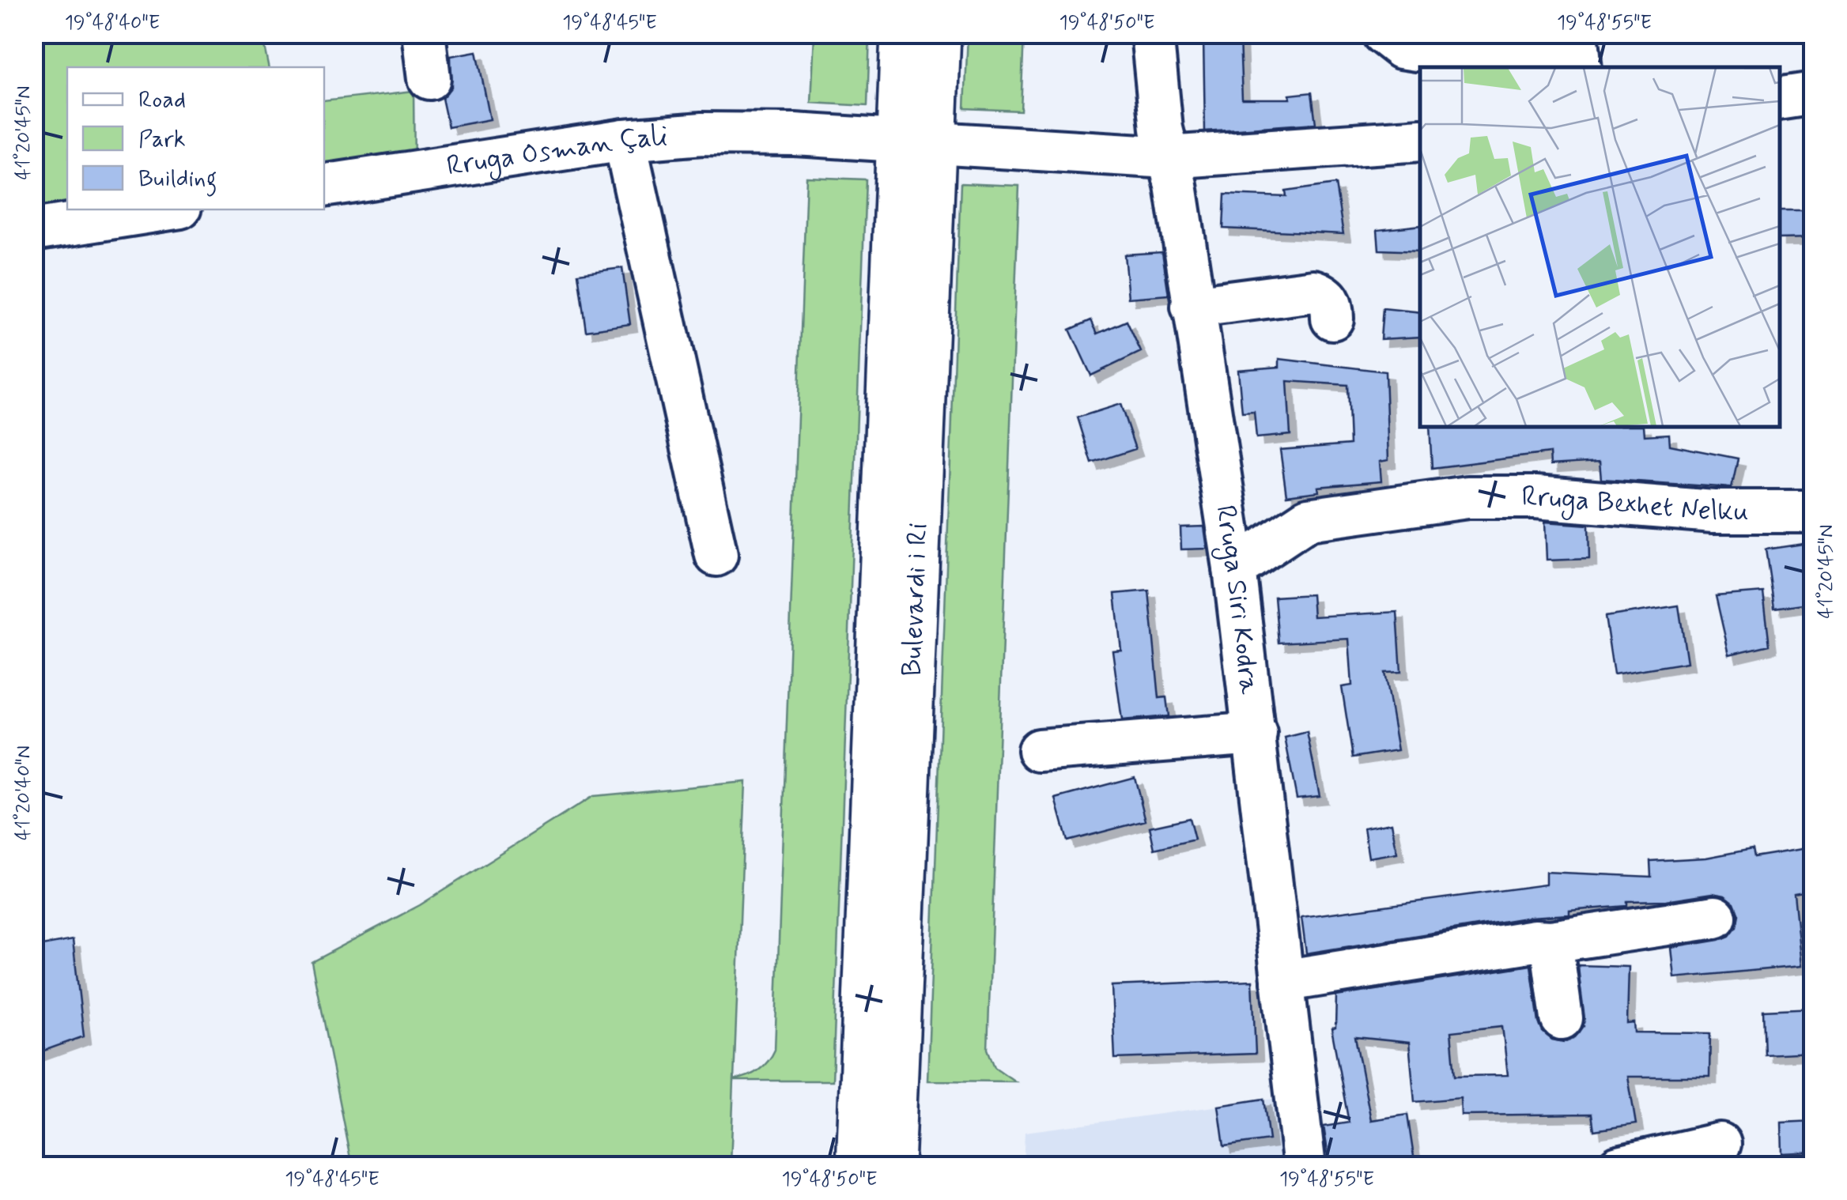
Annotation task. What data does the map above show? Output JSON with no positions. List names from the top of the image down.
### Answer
{
  "streets": {
    "main road": ["Bulevardi i Ri"],
    "street": ["Rruga Osman Çali", "Rruga Bexhet Nelku", "Rruga Siri Kodra"]
  },
  "crossings": [
    ["Rruga Osman Çali", "Rruga Siri Kodra"],
    ["Rruga Osman Çali", "Bulevardi i Ri"],
    ["Rruga Bexhet Nelku", "Rruga Siri Kodra"]
  ],
  "legend": ["Road", "Park", "Building"],
  "coordinates": [
    "19°48'40\"E",
    "19°48'45\"E",
    "19°48'50\"E",
    "19°48'55\"E",
    "41°20'45\"N",
    "41°20'40\"N"
  ]
}
